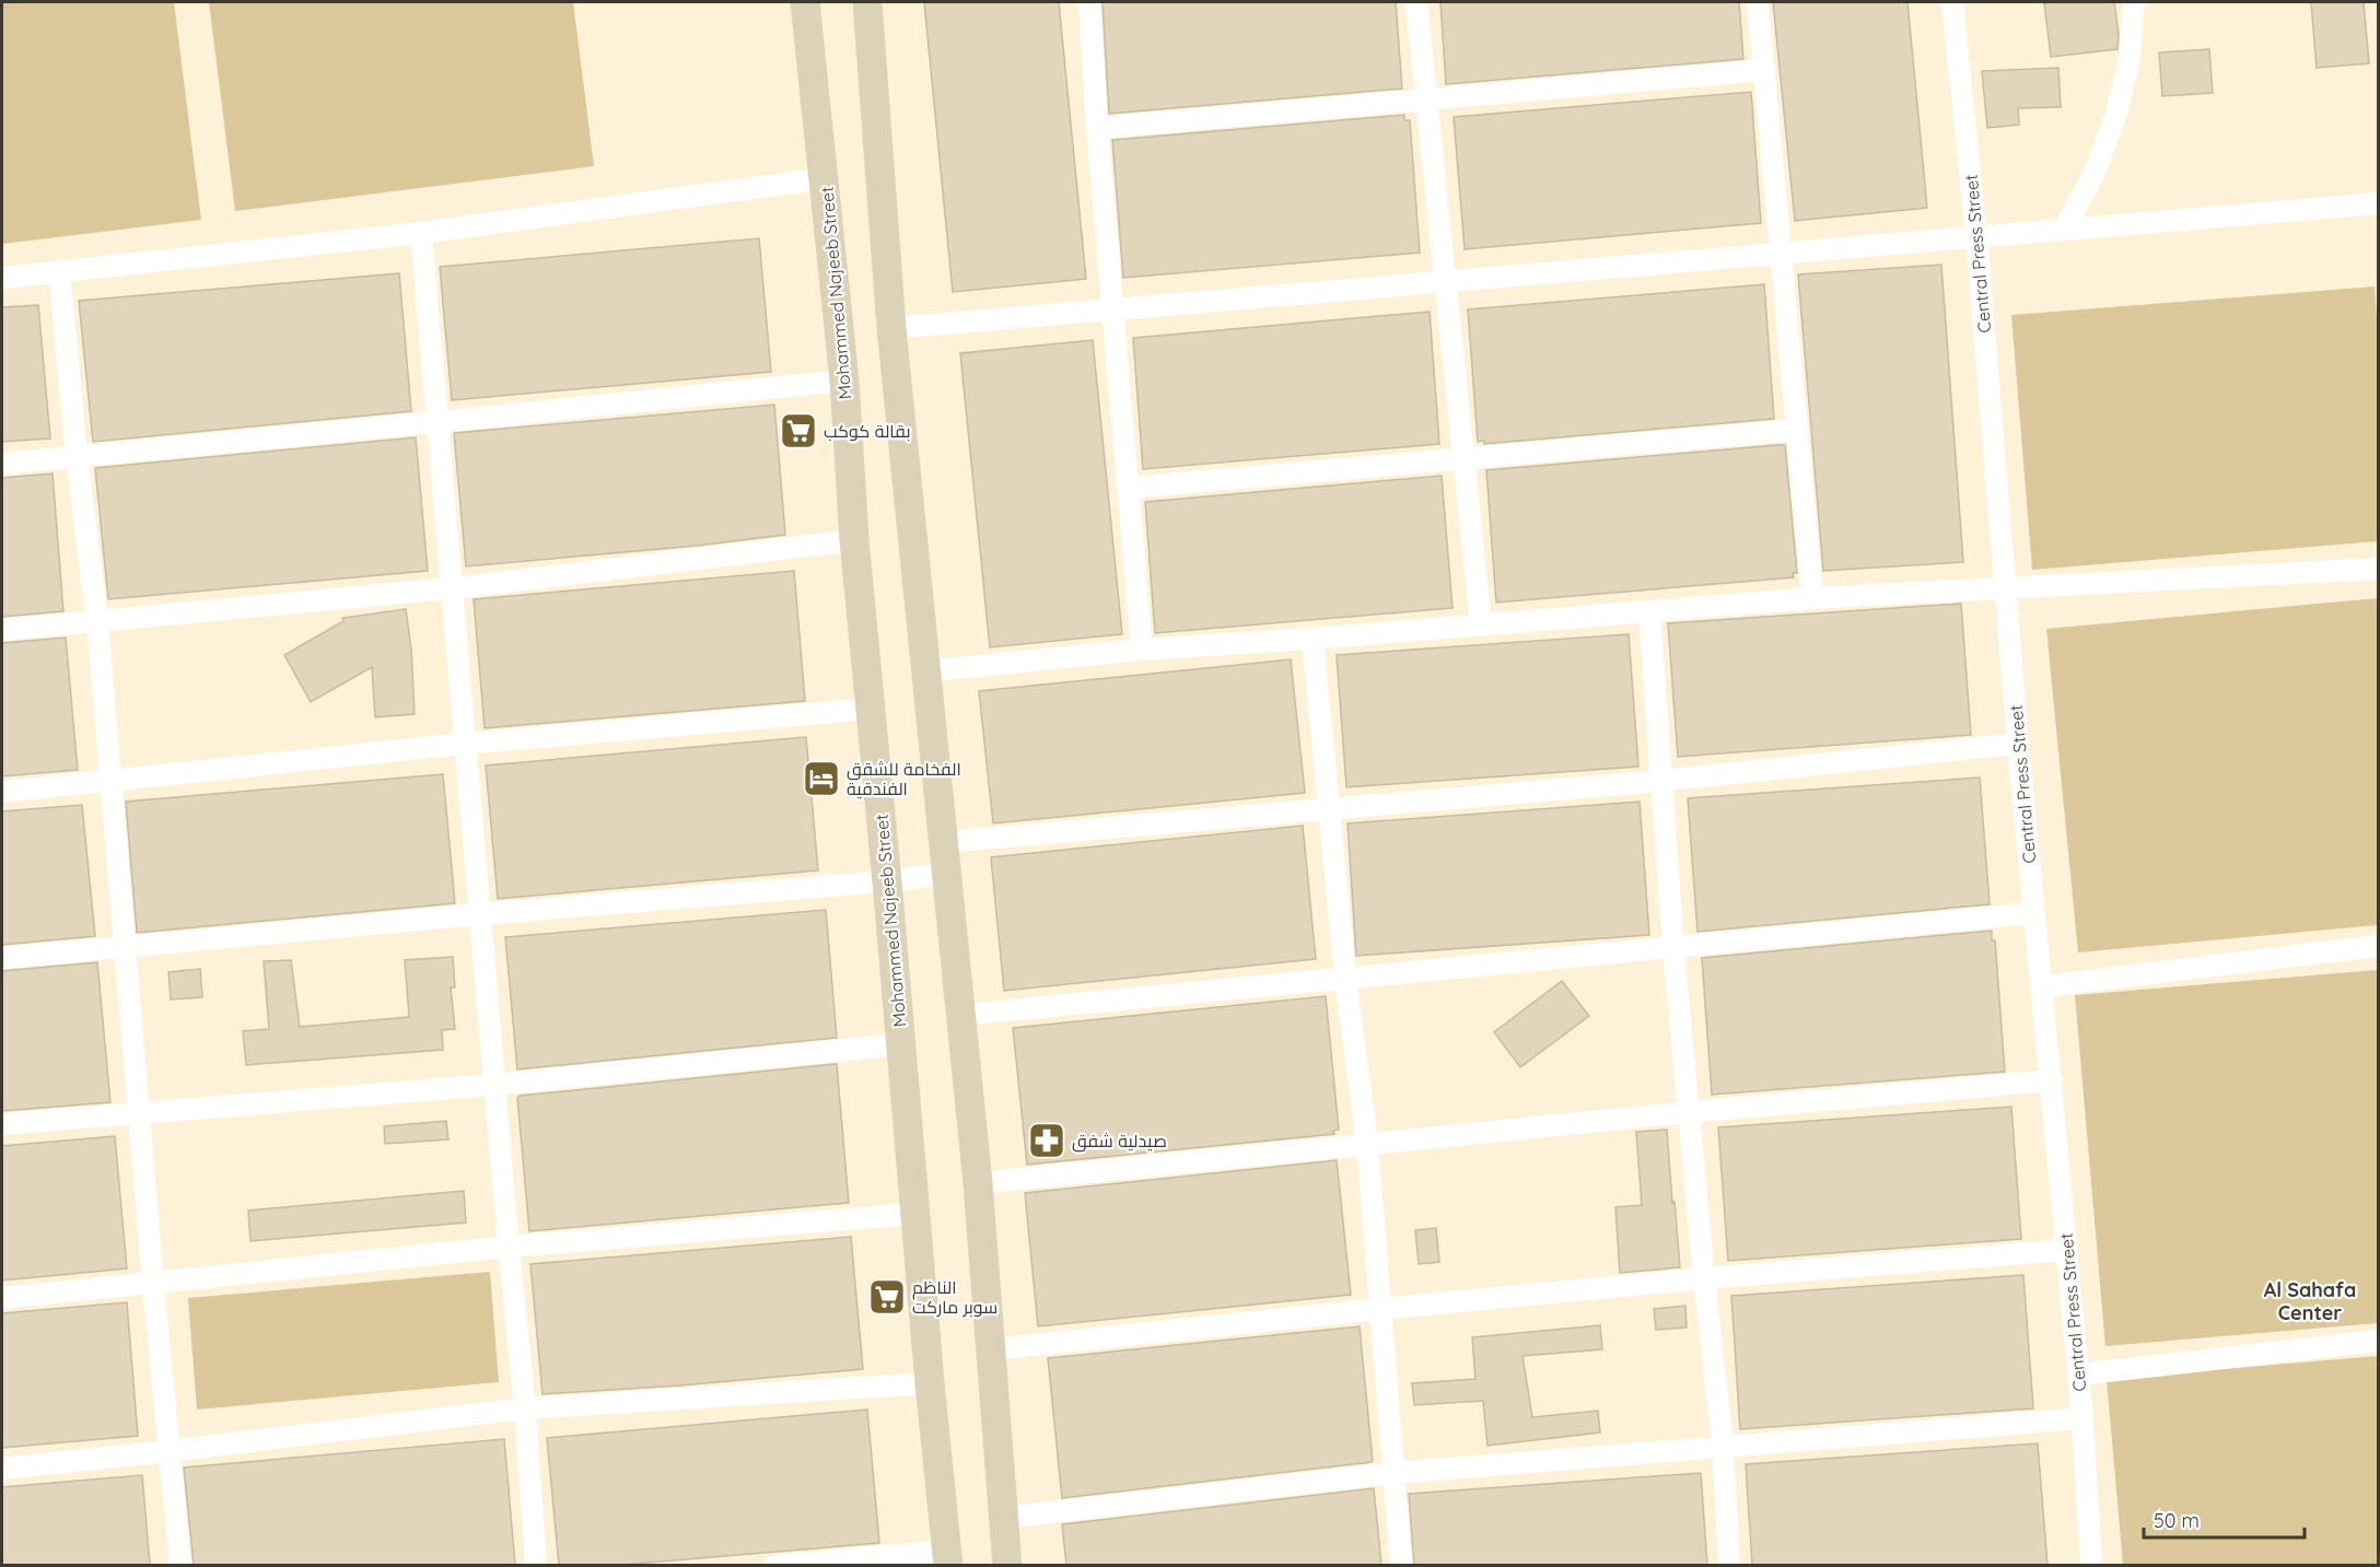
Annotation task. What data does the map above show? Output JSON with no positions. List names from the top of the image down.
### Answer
{
  "streets": {
    "main road": ["Mohammed Najeeb Street"],
    "street": ["Central Press Street"]
  },
  "districts": ["Al Sahafa Center"],
  "places": {
    "supermarket": ["بقالة كوكب", "الناظم سوبر ماركت"],
    "hotel": ["الفخامة للشقق الفندقية"],
    "pharmacy": ["صيدلية شفق"]
  },
  "scale_bar": "50 m"
}
